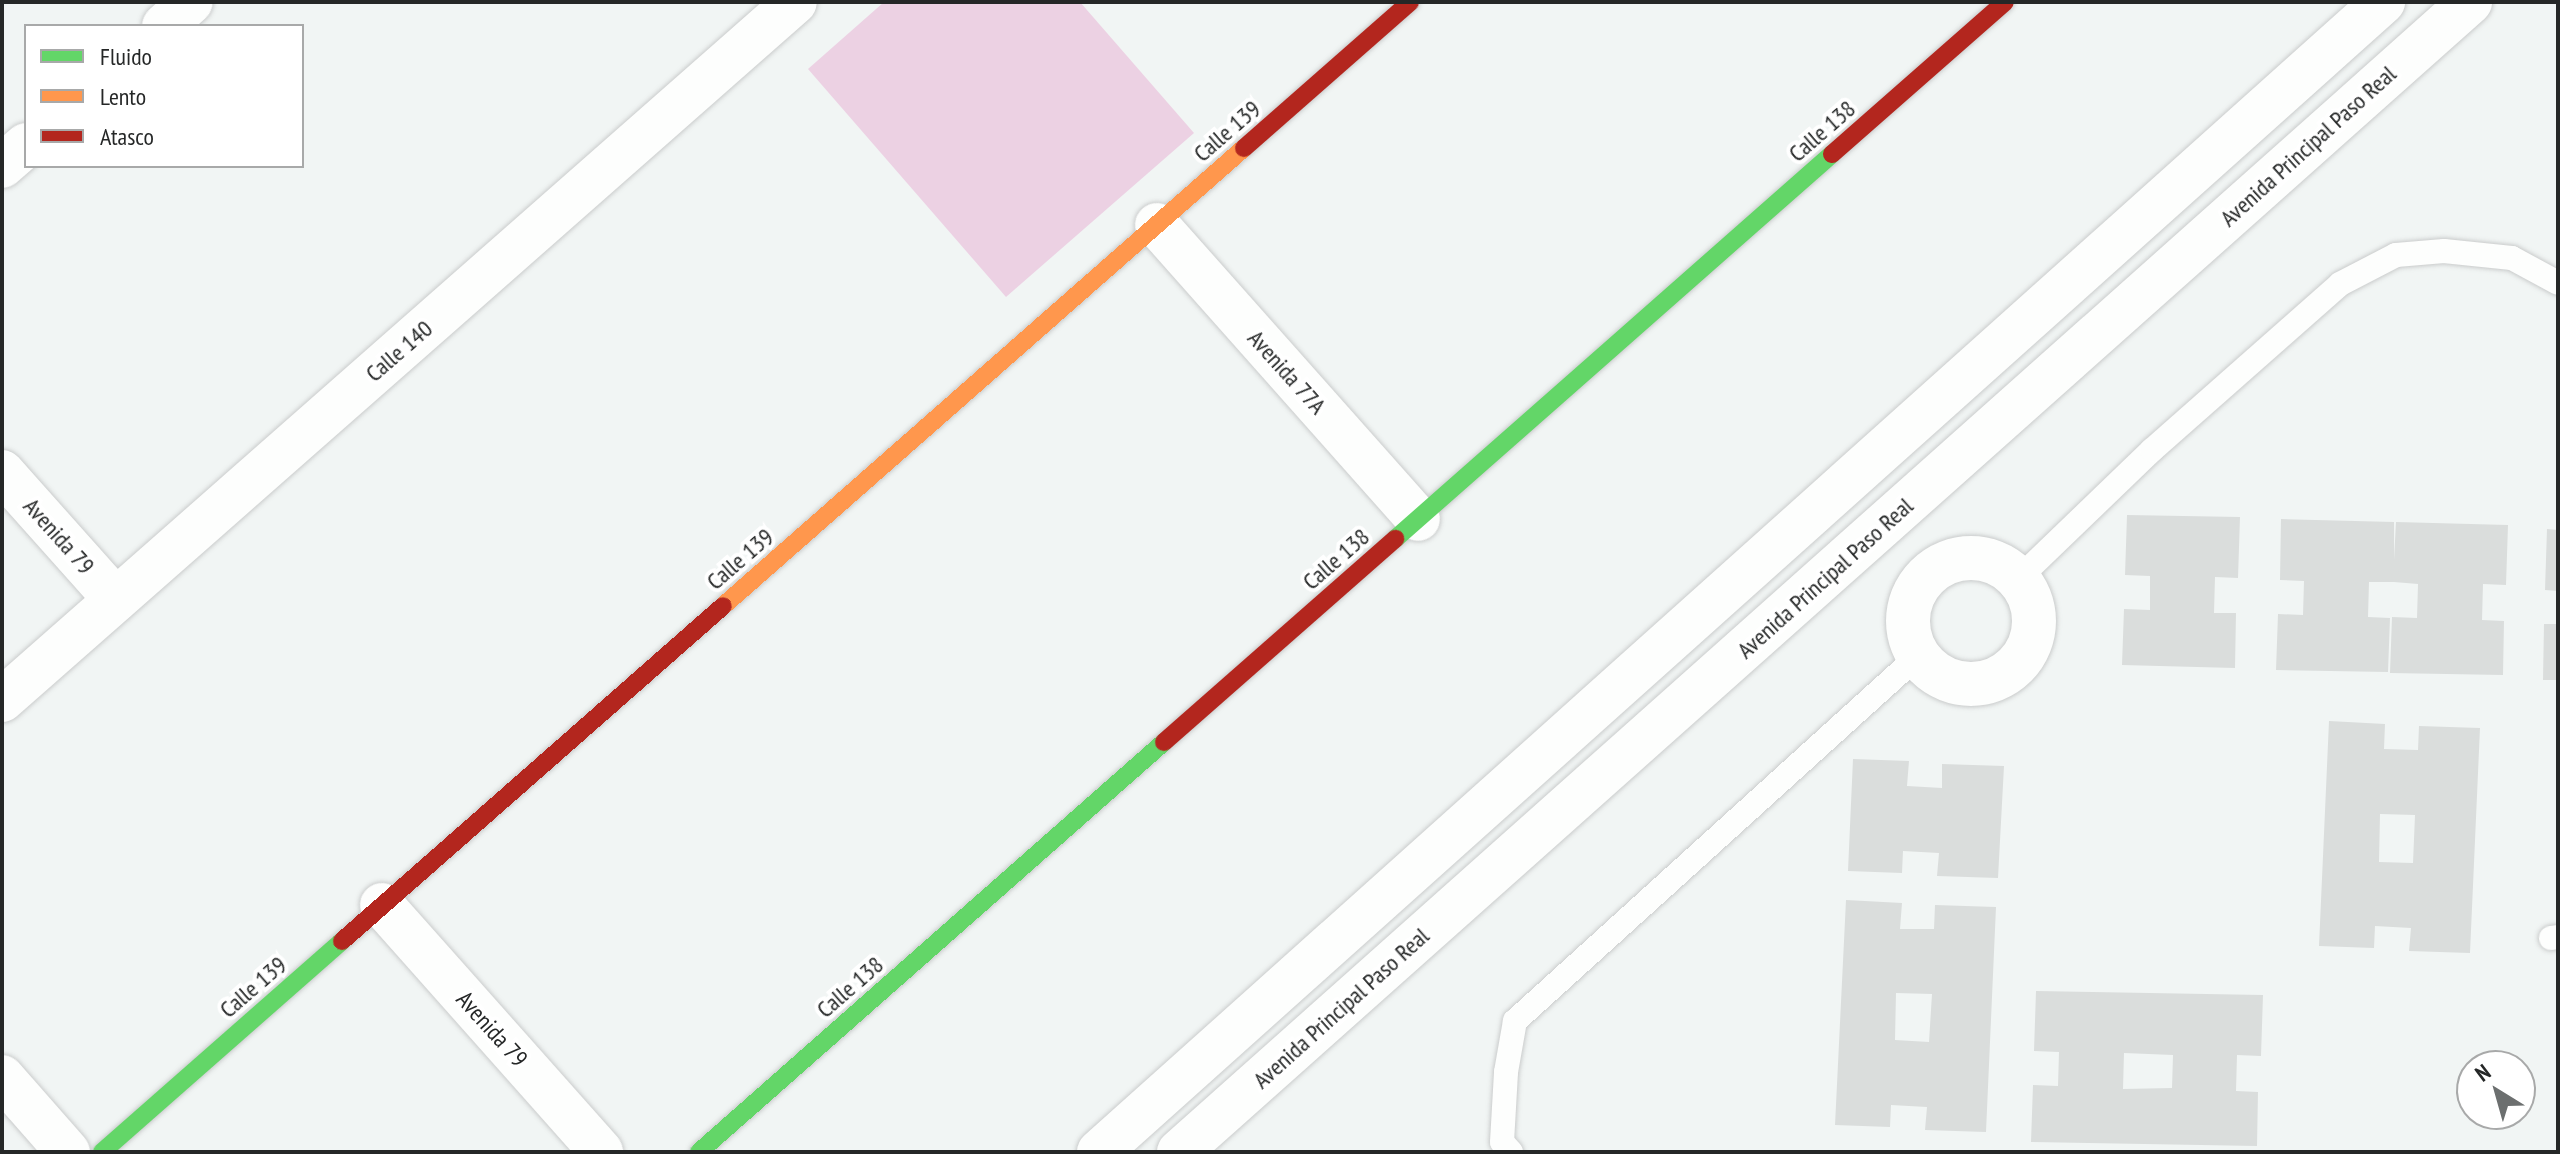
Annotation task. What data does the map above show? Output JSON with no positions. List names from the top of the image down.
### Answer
{
  "streets": {
    "street": [
      "Calle 139",
      "Calle 138",
      "Avenida Principal Paso Real",
      "Calle 140",
      "Avenida 77A",
      "Avenida 79"
    ]
  },
  "crossings": [
    ["Calle 139", "Avenida 77A"],
    ["Calle 139", "Avenida 79"],
    ["Calle 138", "Avenida 77A"],
    ["Calle 140", "Avenida 79"]
  ],
  "legend": ["Fluido", "Lento", "Atasco"],
  "north": "top left"
}
